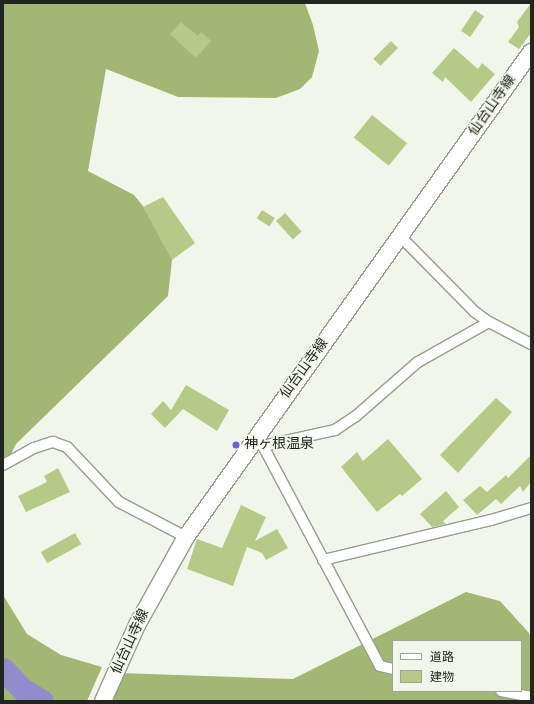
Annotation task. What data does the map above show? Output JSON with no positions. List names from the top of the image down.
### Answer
{
  "streets": {
    "main road": ["仙台山寺線"]
  },
  "places": ["神ヶ根温泉"],
  "legend": ["道路", "建物"]
}
